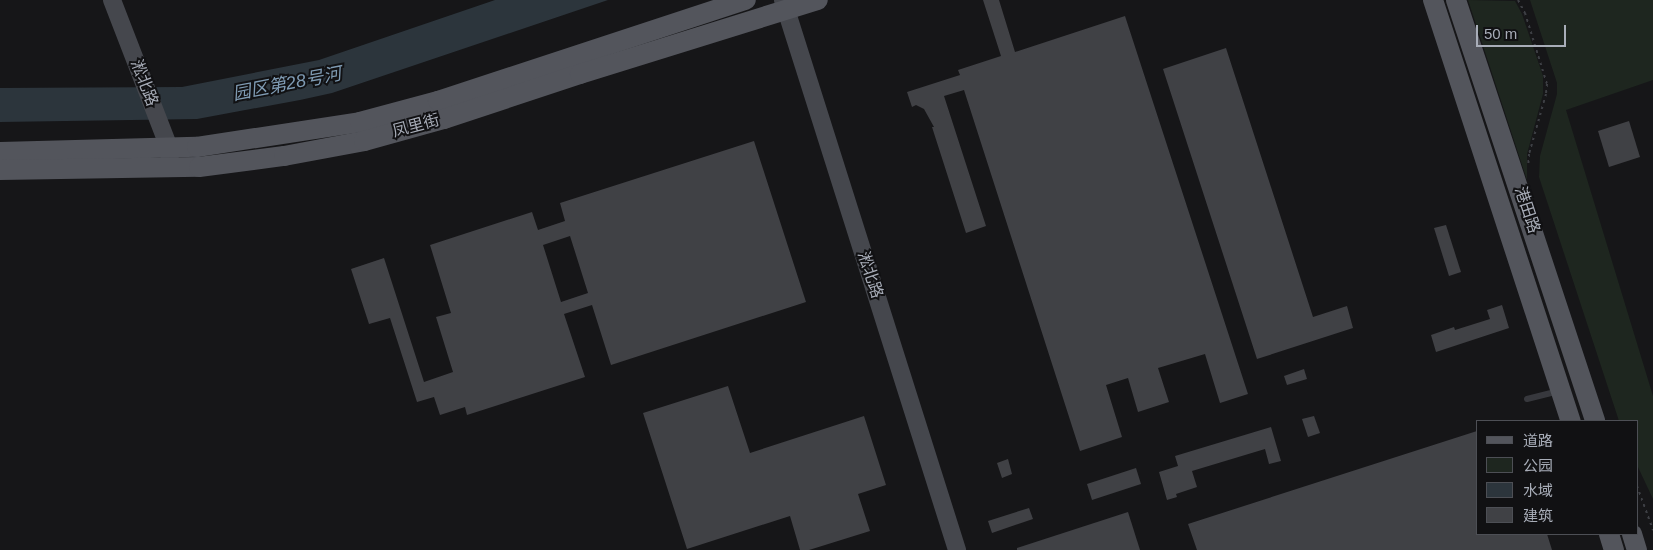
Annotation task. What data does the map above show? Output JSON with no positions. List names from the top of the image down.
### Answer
{
  "streets": {
    "main road": ["凤里街", "港田路"],
    "street": ["淞北路"]
  },
  "crossings": [
    ["淞北路", "凤里街"]
  ],
  "water": ["园区第28号河"],
  "legend": [
    "道路",
    "公园",
    "水域",
    "建筑"
  ],
  "scale_bar": "50 m"
}
